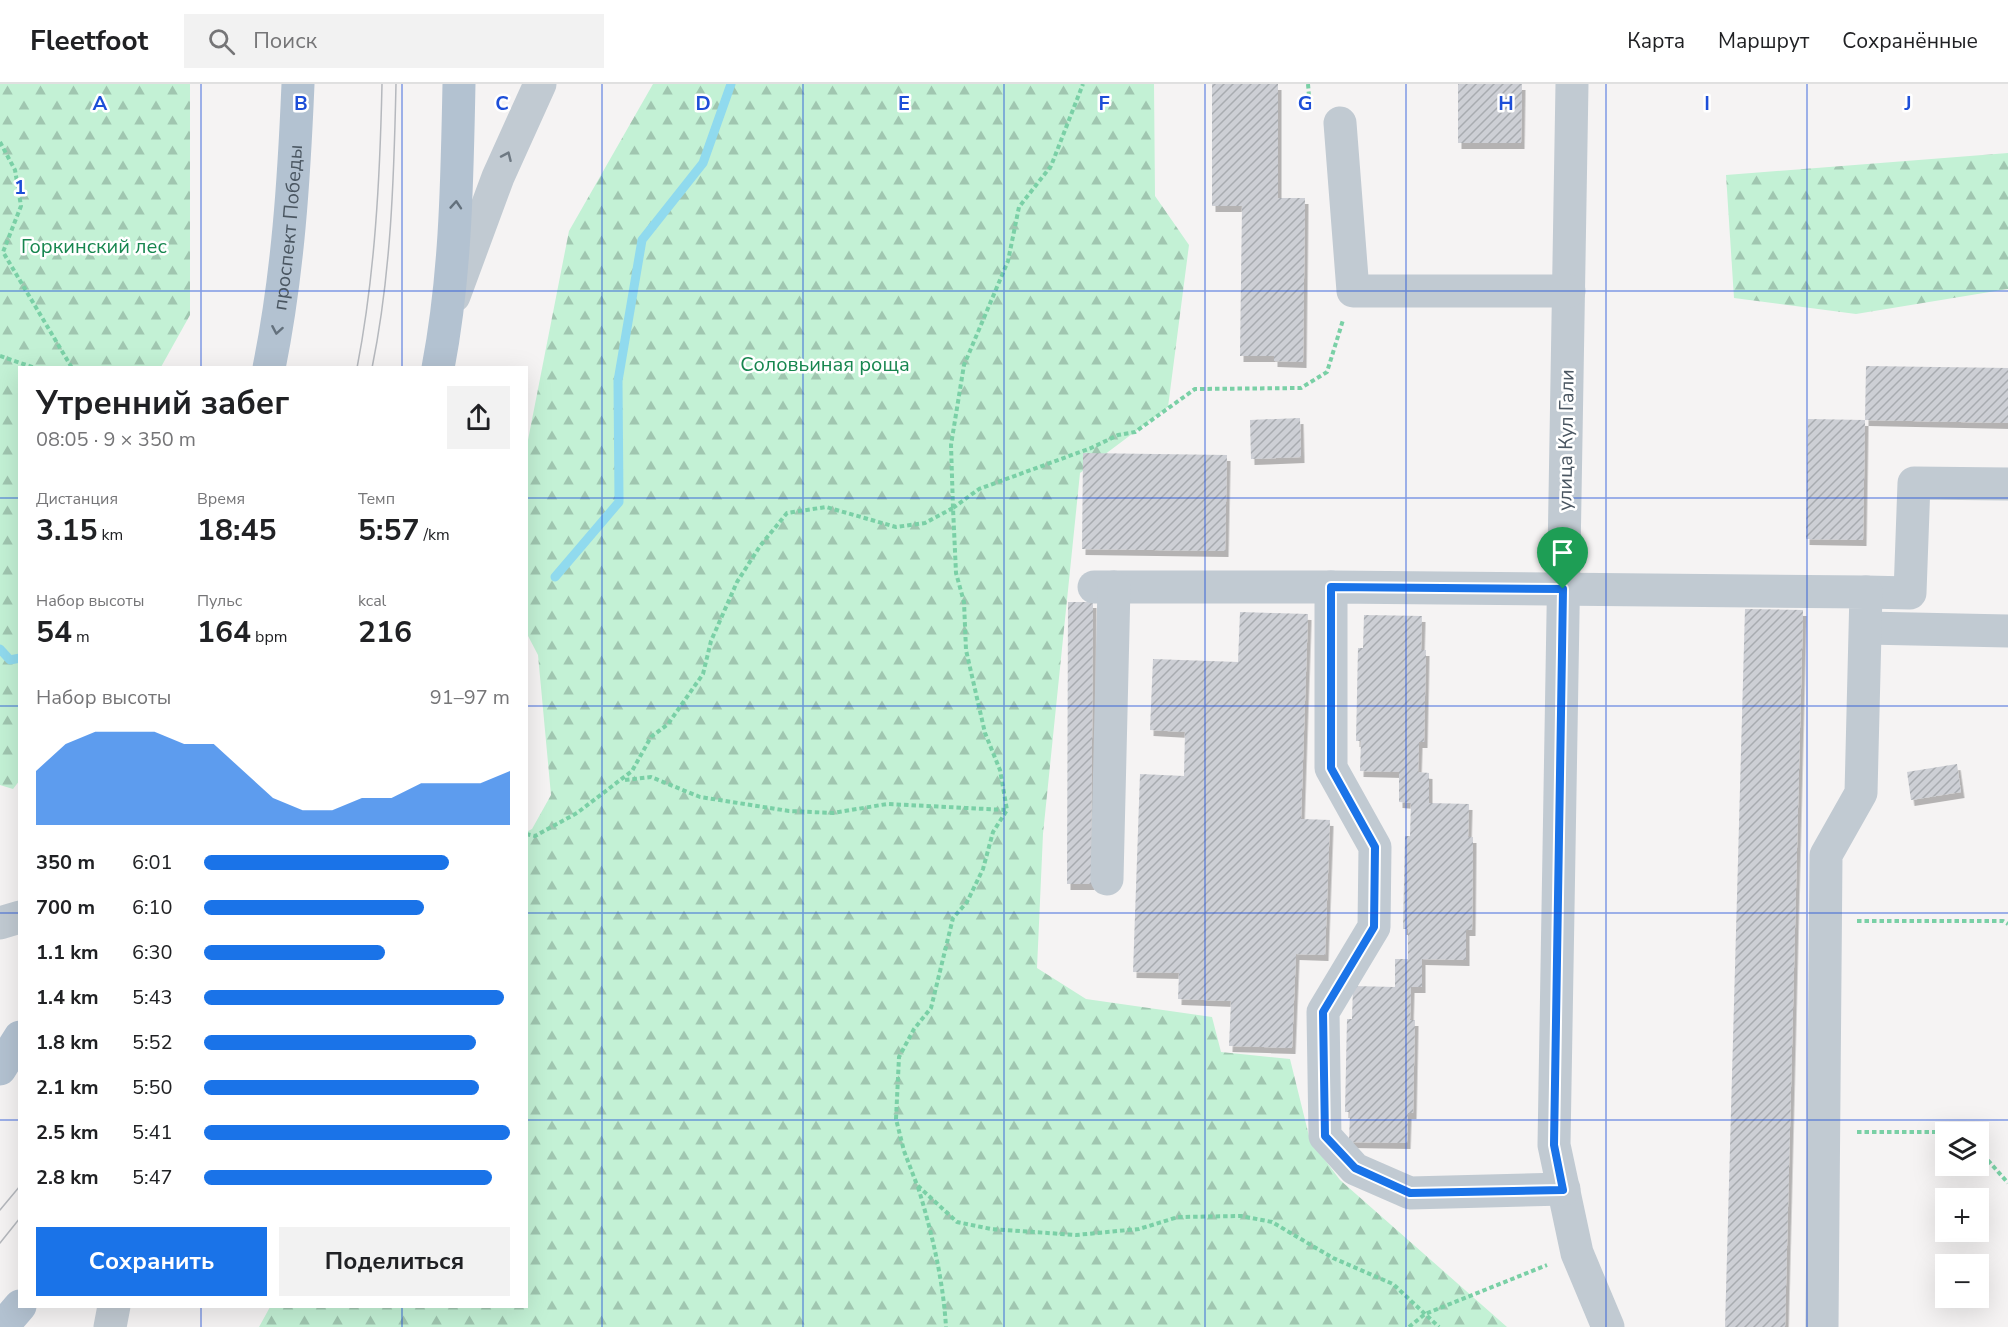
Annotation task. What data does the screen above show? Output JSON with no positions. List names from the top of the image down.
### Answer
{
  "streets": {
    "main road": ["проспект Победы"],
    "street": ["улица Кул Гали"]
  },
  "parks": ["Горкинский лес", "Соловьиная роща"],
  "page": {
    "header": "Fleetfoot",
    "search": "Поиск",
    "nav": ["Карта", "Маршрут", "Сохранённые"],
    "heading": ["Утренний забег", "08:05 · 9 × 350 m"],
    "stats": [
      ["Дистанция", "3.15 km"],
      ["Время", "18:45"],
      ["Темп", "5:57 /km"],
      ["Набор высоты", "54 m"],
      ["Пульс", "164 bpm"],
      ["kcal", "216"]
    ],
    "chart": ["Набор высоты", "91–97 m"],
    "list": [
      {
        "name": "350 m",
        "note": "6:01"
      },
      {
        "name": "700 m",
        "note": "6:10"
      },
      {
        "name": "1.1 km",
        "note": "6:30"
      },
      {
        "name": "1.4 km",
        "note": "5:43"
      },
      {
        "name": "1.8 km",
        "note": "5:52"
      },
      {
        "name": "2.1 km",
        "note": "5:50"
      },
      {
        "name": "2.5 km",
        "note": "5:41"
      },
      {
        "name": "2.8 km",
        "note": "5:47"
      }
    ],
    "map_buttons": ["+", "−"],
    "buttons": ["Сохранить", "Поделиться"]
  },
  "grid": {
    "columns": [
      "A",
      "B",
      "C",
      "D",
      "E",
      "F",
      "G",
      "H",
      "I",
      "J"
    ],
    "rows": ["1"]
  }
}
